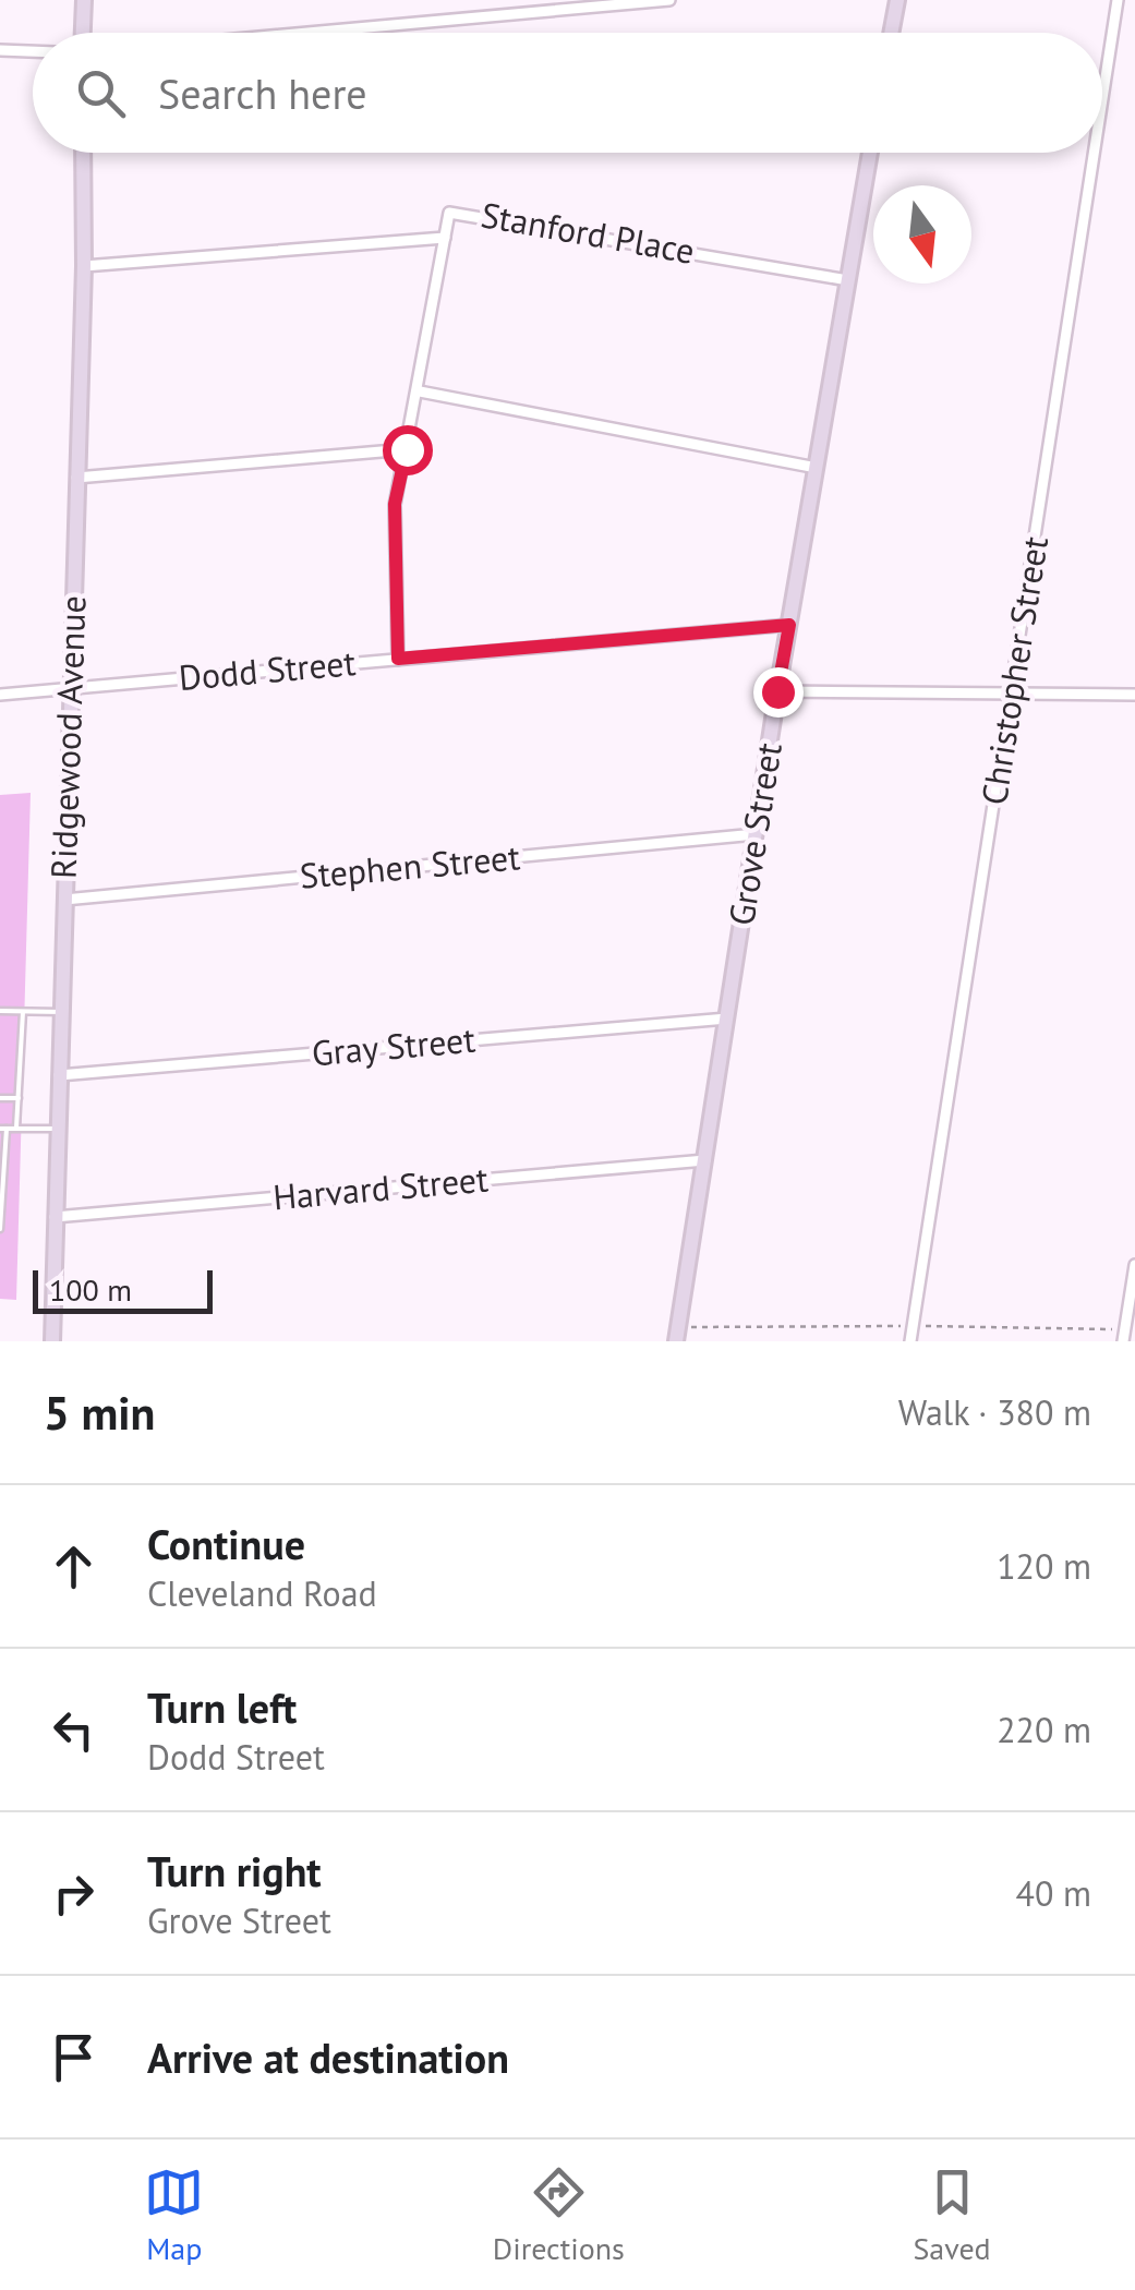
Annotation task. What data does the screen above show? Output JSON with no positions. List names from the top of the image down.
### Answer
{
  "streets": {
    "main road": ["Ridgewood Avenue", "Grove Street"],
    "street": [
      "Stanford Place",
      "Dodd Street",
      "Christopher Street",
      "Stephen Street",
      "Gray Street",
      "Harvard Street"
    ]
  },
  "crossings": [
    ["Stanford Place", "Ridgewood Avenue"],
    ["Stanford Place", "Grove Street"],
    ["Dodd Street", "Ridgewood Avenue"],
    ["Dodd Street", "Grove Street"],
    ["Ridgewood Avenue", "Stephen Street"],
    ["Ridgewood Avenue", "Gray Street"],
    ["Ridgewood Avenue", "Harvard Street"],
    ["Grove Street", "Stephen Street"],
    ["Grove Street", "Gray Street"],
    ["Grove Street", "Harvard Street"]
  ],
  "scale_bar": "100 m",
  "north": "bottom",
  "page": {
    "search": "Search here",
    "scale": "100 m",
    "heading": ["5 min", "Walk · 380 m"],
    "list": [
      ["Continue", "Cleveland Road", "120 m"],
      ["Turn left", "Dodd Street", "220 m"],
      ["Turn right", "Grove Street", "40 m"],
      "Arrive at destination"
    ],
    "nav": ["Map", "Directions", "Saved"]
  }
}
